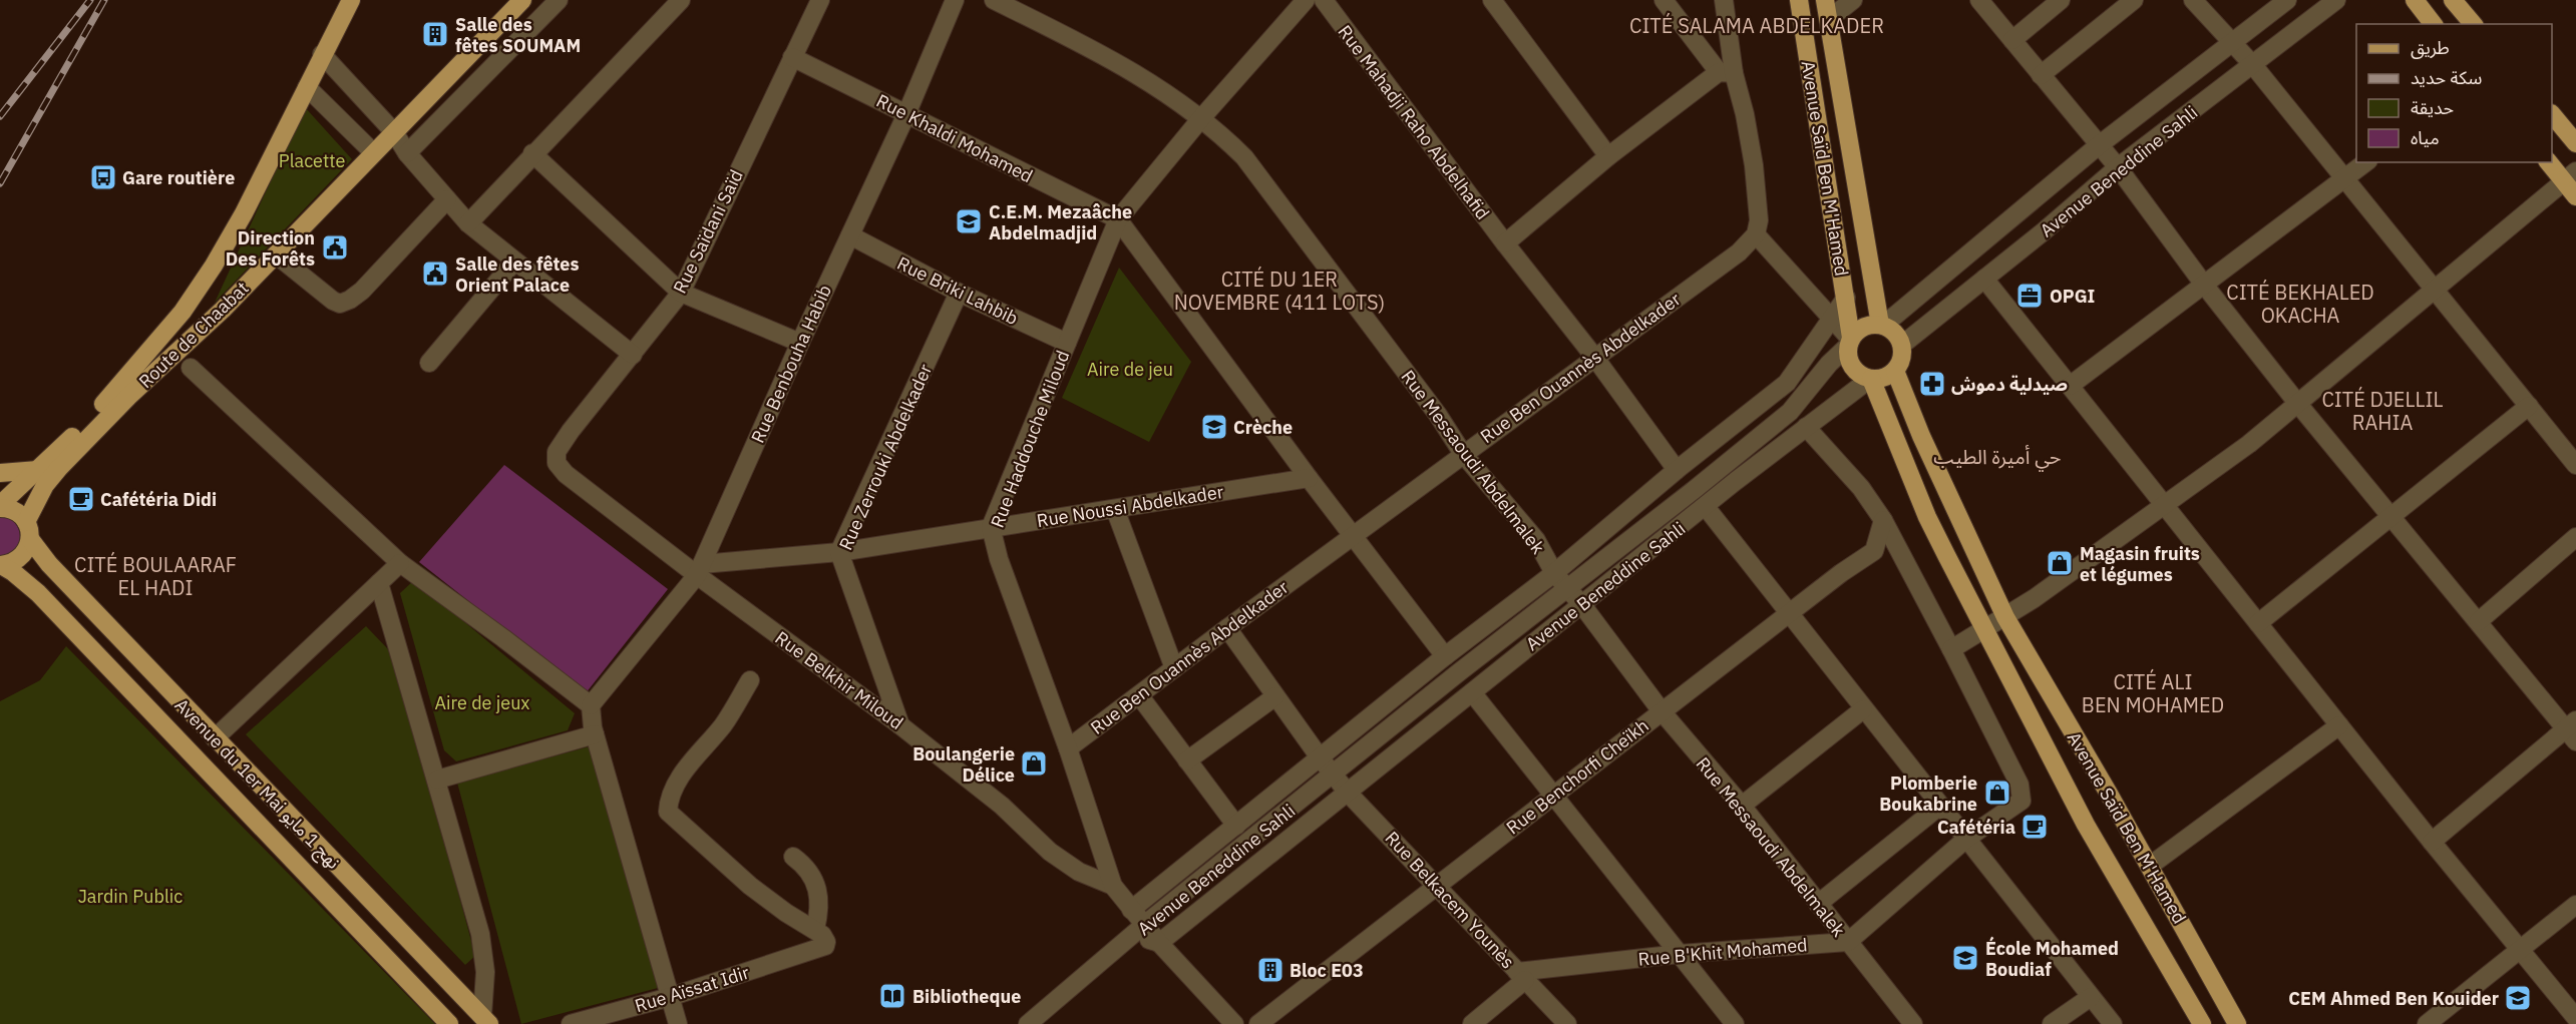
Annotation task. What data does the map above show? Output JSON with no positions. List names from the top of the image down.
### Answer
{
  "streets": {
    "main road": ["Avenue Saïd Ben M'Hamed", "Route de Chaabat", "Avenue du 1er Mai نهج 1 مايو"],
    "street": [
      "Rue Mahadji Raho Abdelhafid",
      "Rue Khaldi Mohamed",
      "Avenue Beneddine Sahli",
      "Rue Saïdani Saïd",
      "Rue Briki Lahbib",
      "Rue Benbouha Habib",
      "Rue Ben Ouannès Abdelkader",
      "Rue Haddouche Miloud",
      "Rue Zerrouki Abdelkader",
      "Rue Messaoudi Abdelmalek",
      "Rue Noussi Abdelkader",
      "Rue Belkhir Miloud",
      "Rue Benchorfi Cheïkh",
      "Rue Belkacem Younès",
      "Rue B'Khit Mohamed",
      "Rue Aïssat Idir"
    ]
  },
  "crossings": [
    ["Rue Mahadji Raho Abdelhafid", "Avenue Beneddine Sahli"],
    ["Rue Mahadji Raho Abdelhafid", "Rue Ben Ouannès Abdelkader"],
    ["Rue Khaldi Mohamed", "Rue Saïdani Saïd"],
    ["Rue Khaldi Mohamed", "Rue Benbouha Habib"],
    ["Rue Khaldi Mohamed", "Rue Haddouche Miloud"],
    ["Avenue Saïd Ben M'Hamed", "Avenue Beneddine Sahli"],
    ["Avenue Beneddine Sahli", "Rue Haddouche Miloud"],
    ["Avenue Beneddine Sahli", "Rue Messaoudi Abdelmalek"],
    ["Avenue Beneddine Sahli", "Rue Belkacem Younès"],
    ["Rue Saïdani Saïd", "Rue Belkhir Miloud"],
    ["Rue Briki Lahbib", "Rue Benbouha Habib"],
    ["Rue Briki Lahbib", "Rue Haddouche Miloud"],
    ["Rue Briki Lahbib", "Rue Zerrouki Abdelkader"],
    ["Route de Chaabat", "Avenue du 1er Mai نهج 1 مايو"],
    ["Rue Benbouha Habib", "Rue Noussi Abdelkader"],
    ["Rue Benbouha Habib", "Rue Belkhir Miloud"],
    ["Rue Ben Ouannès Abdelkader", "Rue Haddouche Miloud"],
    ["Rue Ben Ouannès Abdelkader", "Rue Messaoudi Abdelmalek"],
    ["Rue Ben Ouannès Abdelkader", "Rue Belkacem Younès"],
    ["Rue Haddouche Miloud", "Rue Messaoudi Abdelmalek"],
    ["Rue Haddouche Miloud", "Rue Noussi Abdelkader"],
    ["Rue Haddouche Miloud", "Rue Belkhir Miloud"],
    ["Rue Zerrouki Abdelkader", "Rue Noussi Abdelkader"],
    ["Rue Zerrouki Abdelkader", "Rue Belkhir Miloud"],
    ["Rue Messaoudi Abdelmalek", "Rue Benchorfi Cheïkh"],
    ["Rue Messaoudi Abdelmalek", "Rue B'Khit Mohamed"],
    ["Rue Noussi Abdelkader", "Rue Belkhir Miloud"],
    ["Rue Benchorfi Cheïkh", "Rue Belkacem Younès"],
    ["Rue Belkacem Younès", "Rue B'Khit Mohamed"]
  ],
  "districts": [
    "CITÉ SALAMA ABDELKADER",
    "CITÉ DU 1ER NOVEMBRE (411 LOTS)",
    "CITÉ BEKHALED OKACHA",
    "CITÉ DJELLIL RAHIA",
    "حي أميرة الطيب",
    "CITÉ BOULAARAF EL HADI",
    "CITÉ ALI BEN MOHAMED"
  ],
  "parks": [
    "Placette",
    "Aire de jeu",
    "Aire de jeux",
    "Jardin Public"
  ],
  "places": {
    "building": ["Salle des fêtes SOUMAM", "Bloc E03"],
    "bus stop": ["Gare routière"],
    "school or university": [
      "C.E.M. Mezaâche Abdelmadjid",
      "Crèche",
      "École Mohamed Boudiaf",
      "CEM Ahmed Ben Kouider"
    ],
    "public building": ["Direction Des Forêts", "Salle des fêtes Orient Palace"],
    "office": ["OPGI"],
    "pharmacy": ["صيدلية دموش"],
    "cafe": ["Cafétéria Didi", "Cafétéria"],
    "shop": ["Magasin fruits et légumes", "Boulangerie Délice", "Plomberie Boukabrine"],
    "library": ["Bibliotheque"]
  },
  "legend": [
    "طريق",
    "سكة حديد",
    "حديقة",
    "مياه"
  ]
}
